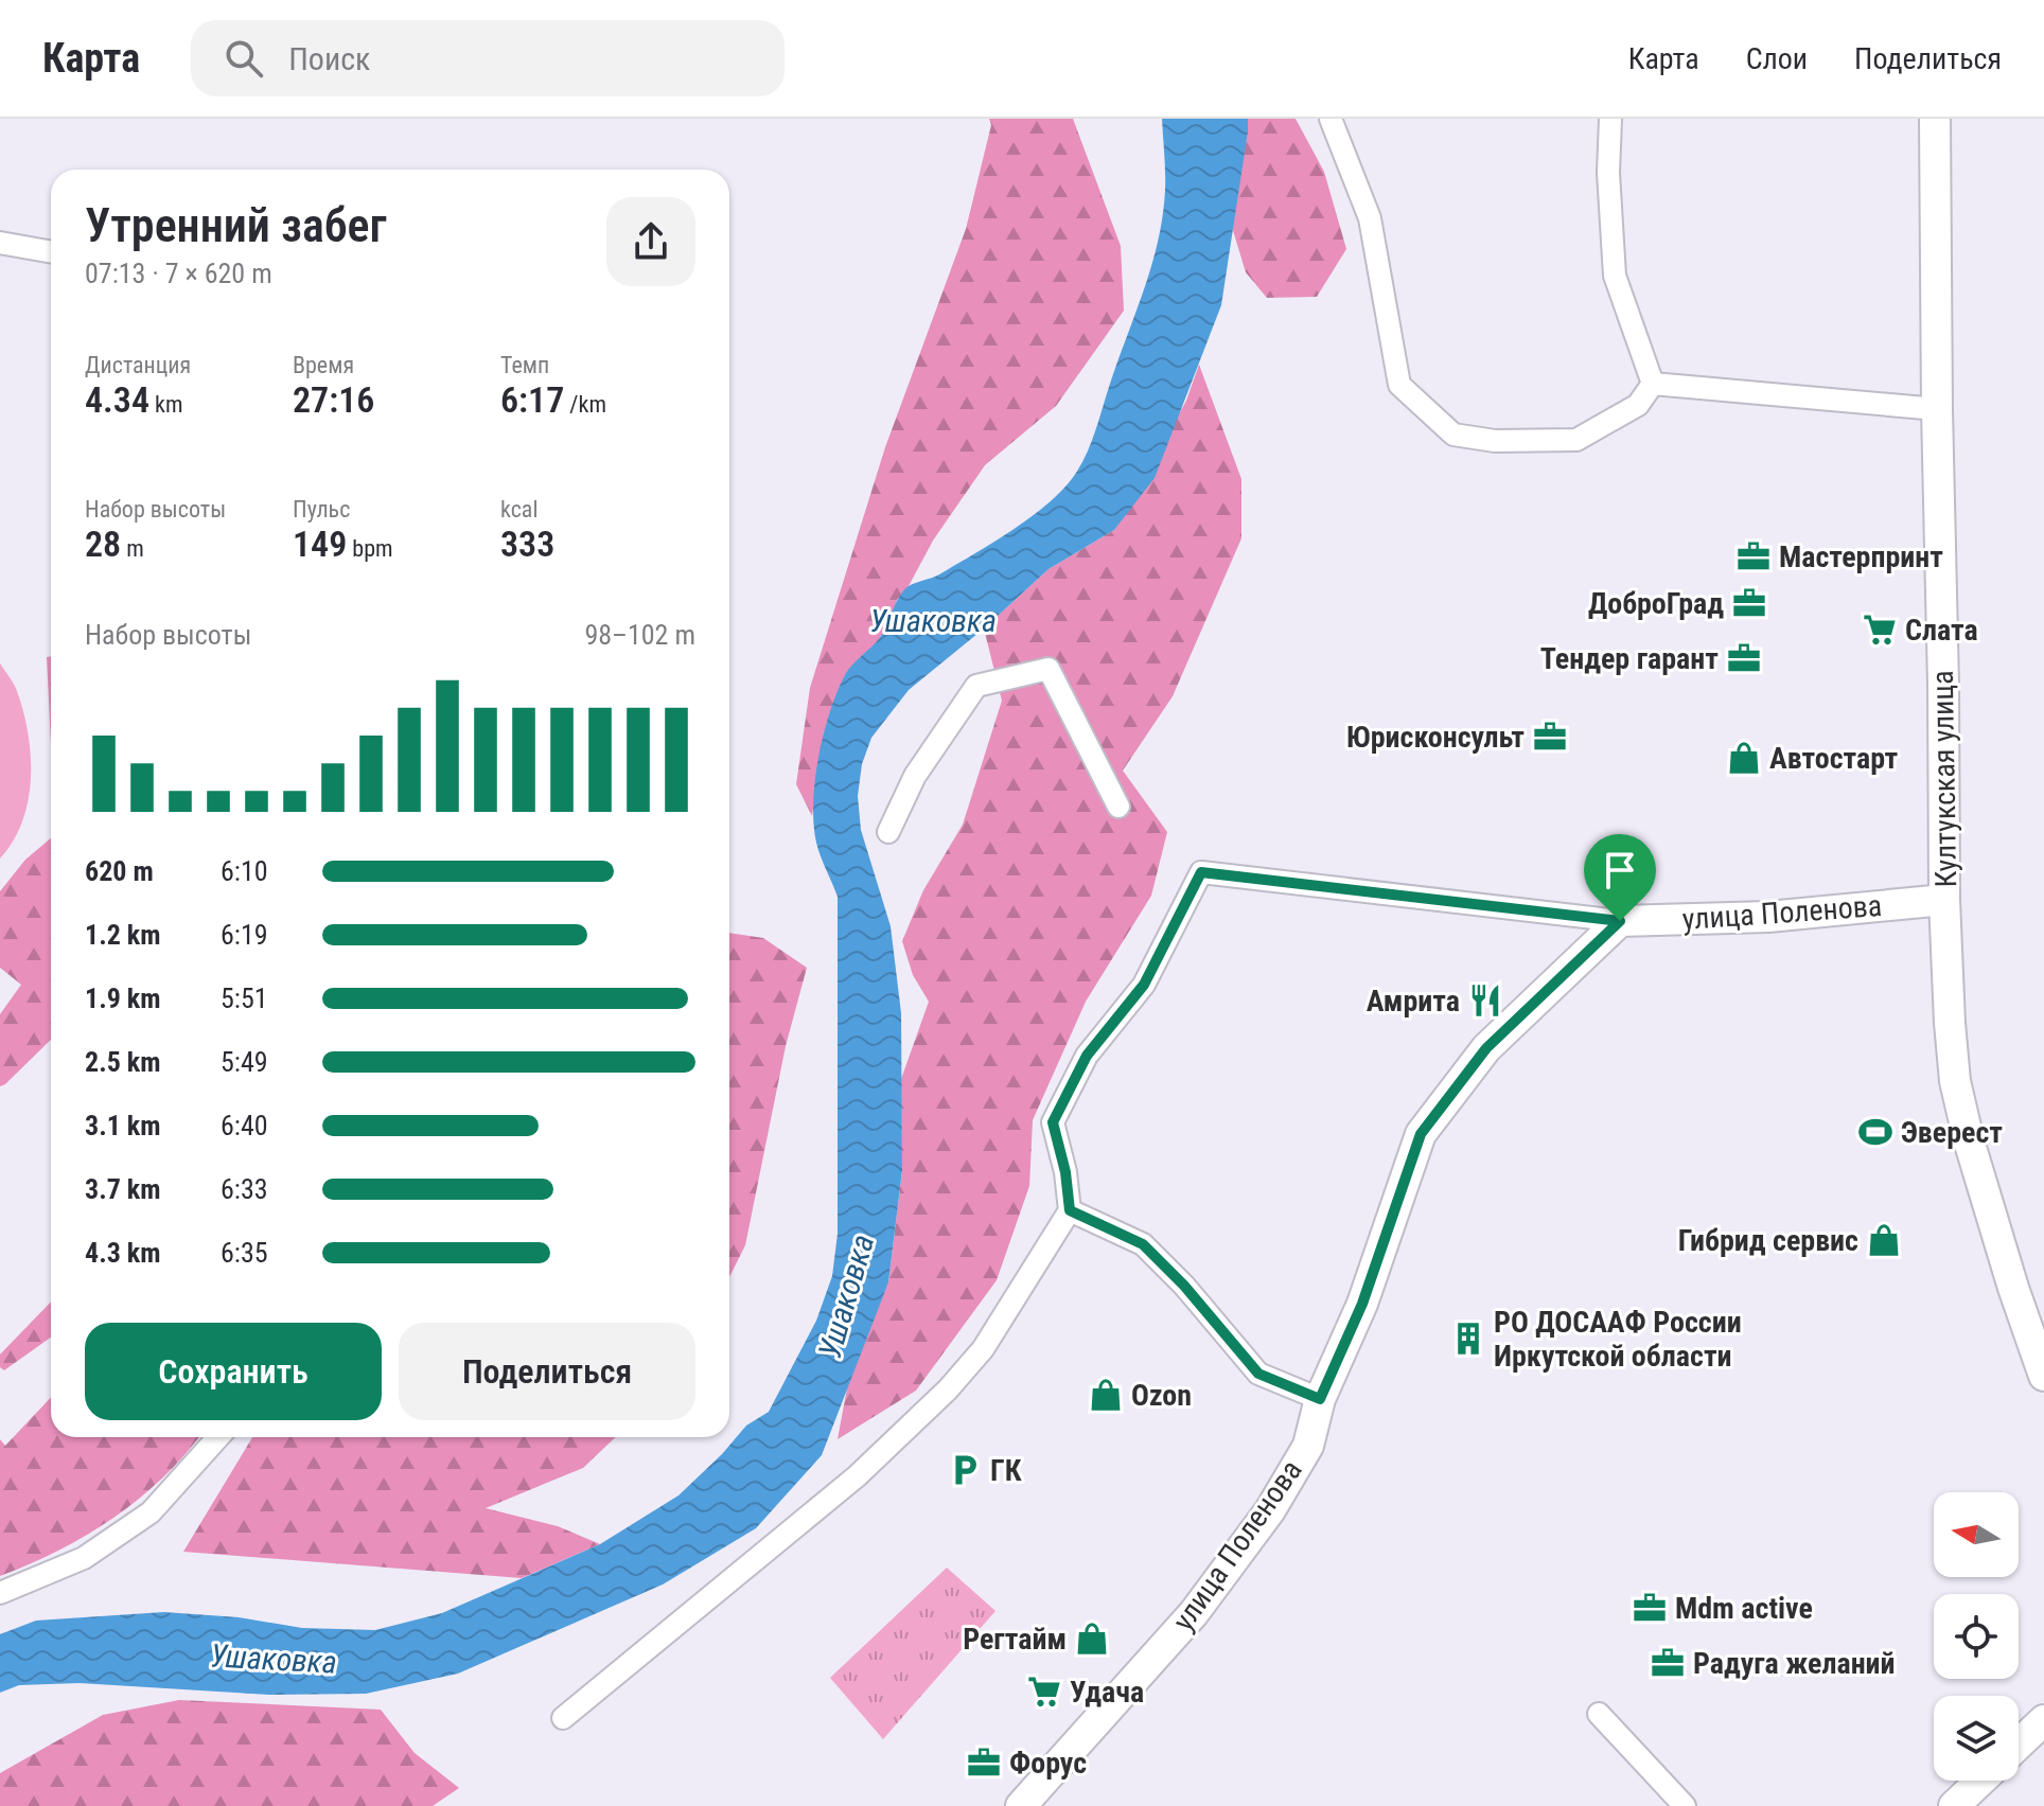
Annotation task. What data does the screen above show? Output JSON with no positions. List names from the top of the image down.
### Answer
{
  "streets": {
    "street": ["Култукская улица", "улица Поленова"]
  },
  "crossings": [
    ["Култукская улица", "улица Поленова"]
  ],
  "water": ["Ушаковка"],
  "places": {
    "office": [
      "Мастерпринт",
      "ДоброГрад",
      "Тендер гарант",
      "Юрисконсульт",
      "Mdm active",
      "Радуга желаний",
      "Форус"
    ],
    "supermarket": ["Слата", "Удача"],
    "shop": [
      "Автостарт",
      "Гибрид сервис",
      "Ozon",
      "Регтайм"
    ],
    "restaurant": ["Амрита"],
    "sports": ["Эверест"],
    "building": ["РО ДОСААФ России Иркутской области"],
    "parking": ["ГК"]
  },
  "north": "left",
  "page": {
    "header": "Карта",
    "search": "Поиск",
    "nav": ["Карта", "Слои", "Поделиться"],
    "heading": ["Утренний забег", "07:13 · 7 × 620 m"],
    "stats": [
      ["Дистанция", "4.34 km"],
      ["Время", "27:16"],
      ["Темп", "6:17 /km"],
      ["Набор высоты", "28 m"],
      ["Пульс", "149 bpm"],
      ["kcal", "333"]
    ],
    "chart": ["Набор высоты", "98–102 m"],
    "list": [
      {
        "name": "620 m",
        "note": "6:10"
      },
      {
        "name": "1.2 km",
        "note": "6:19"
      },
      {
        "name": "1.9 km",
        "note": "5:51"
      },
      {
        "name": "2.5 km",
        "note": "5:49"
      },
      {
        "name": "3.1 km",
        "note": "6:40"
      },
      {
        "name": "3.7 km",
        "note": "6:33"
      },
      {
        "name": "4.3 km",
        "note": "6:35"
      }
    ],
    "buttons": ["Сохранить", "Поделиться"]
  }
}
